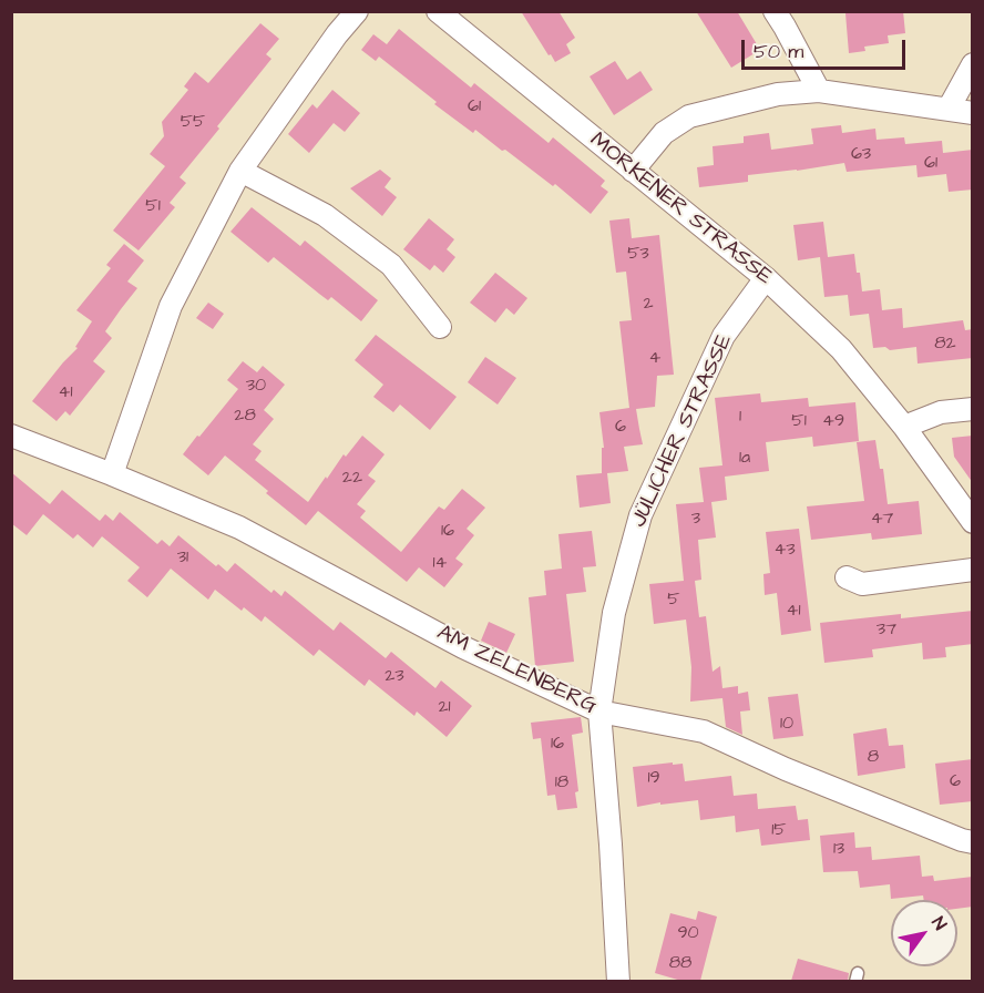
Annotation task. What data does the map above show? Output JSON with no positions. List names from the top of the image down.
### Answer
{
  "streets": {
    "street": ["MORKENER STRASSE", "JÜLICHER STRASSE", "AM ZELENBERG"]
  },
  "crossings": [
    ["MORKENER STRASSE", "JÜLICHER STRASSE"],
    ["JÜLICHER STRASSE", "AM ZELENBERG"]
  ],
  "house_numbers": [
    "61",
    "55",
    "63",
    "61",
    "51",
    "53",
    "2",
    "82",
    "4",
    "30",
    "41",
    "28",
    "1",
    "51",
    "49",
    "6",
    "1a",
    "22",
    "3",
    "47",
    "16",
    "43",
    "31",
    "14",
    "5",
    "41",
    "37",
    "23",
    "21",
    "10",
    "16",
    "8",
    "19",
    "6",
    "18",
    "15",
    "13",
    "90",
    "88"
  ],
  "scale_bar": "50 m",
  "north": "top right"
}
